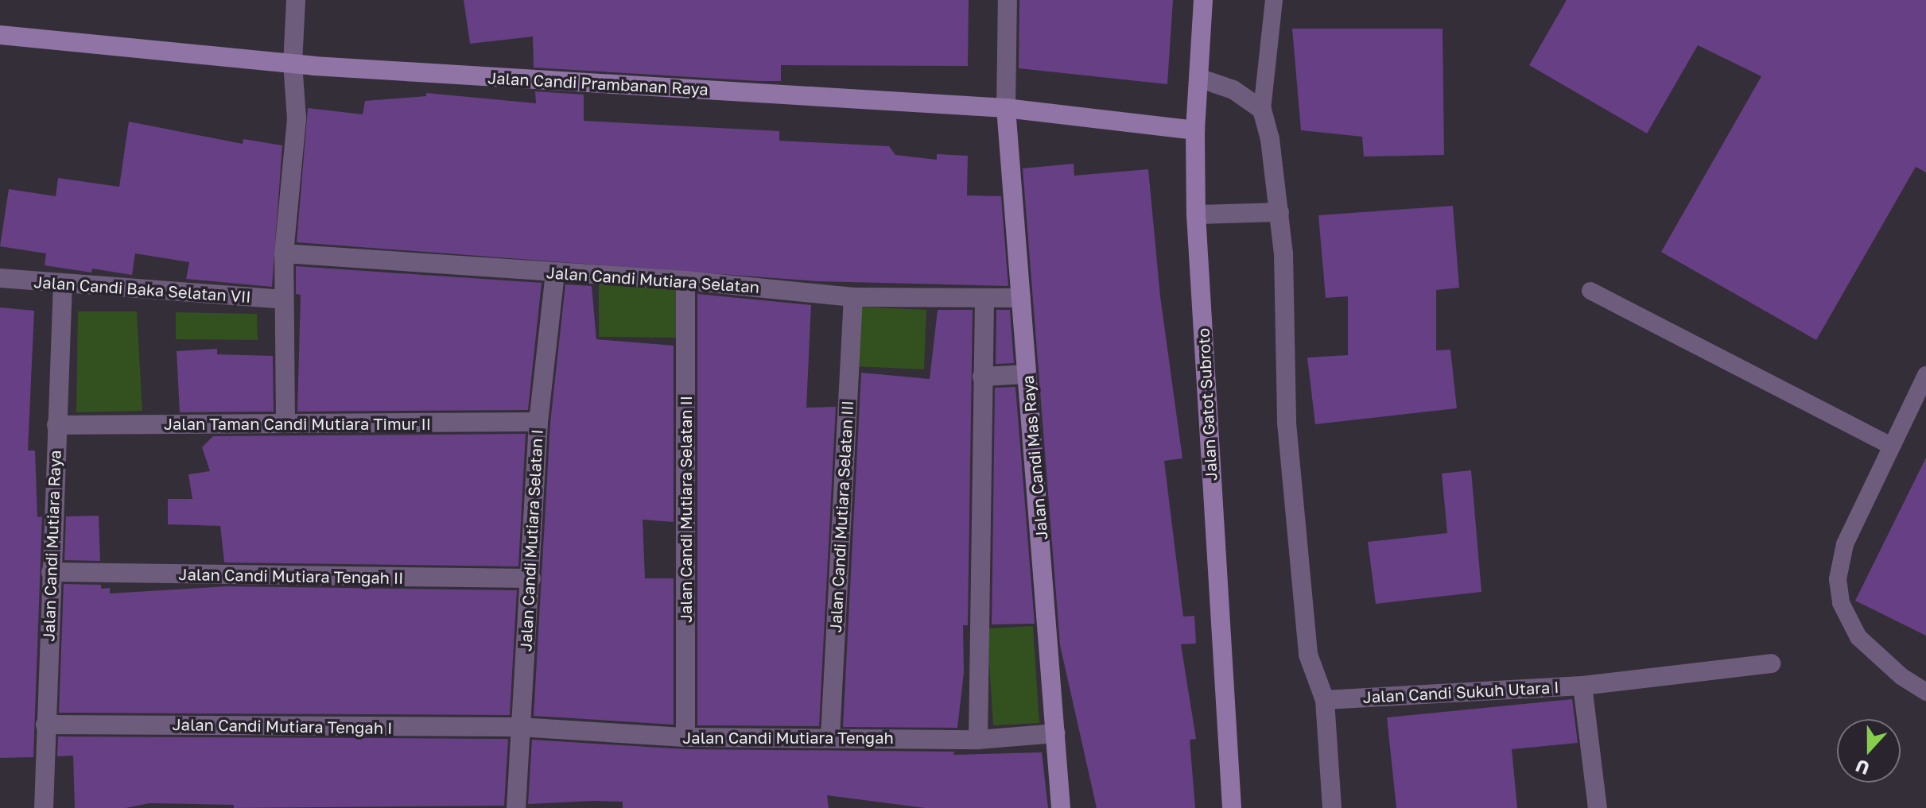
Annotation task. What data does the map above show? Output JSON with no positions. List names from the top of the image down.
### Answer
{
  "streets": {
    "street": [
      "Jalan Candi Prambanan Raya",
      "Jalan Candi Mutiara Selatan",
      "Jalan Candi Baka Selatan VII",
      "Jalan Gatot Subroto",
      "Jalan Taman Candi Mutiara Timur II",
      "Jalan Candi Mas Raya",
      "Jalan Candi Mutiara Selatan II",
      "Jalan Candi Mutiara Selatan III",
      "Jalan Candi Mutiara Selatan I",
      "Jalan Candi Mutiara Raya",
      "Jalan Candi Mutiara Tengah II",
      "Jalan Candi Sukuh Utara I",
      "Jalan Candi Mutiara Tengah I",
      "Jalan Candi Mutiara Tengah"
    ]
  },
  "crossings": [
    ["Jalan Candi Prambanan Raya", "Jalan Gatot Subroto"],
    ["Jalan Candi Prambanan Raya", "Jalan Candi Mas Raya"],
    ["Jalan Candi Mutiara Selatan", "Jalan Candi Mas Raya"],
    ["Jalan Candi Mutiara Selatan", "Jalan Candi Mutiara Selatan II"],
    ["Jalan Candi Mutiara Selatan", "Jalan Candi Mutiara Selatan III"],
    ["Jalan Candi Mutiara Selatan", "Jalan Candi Mutiara Selatan I"],
    ["Jalan Candi Baka Selatan VII", "Jalan Candi Mutiara Raya"],
    ["Jalan Taman Candi Mutiara Timur II", "Jalan Candi Mutiara Selatan I"],
    ["Jalan Taman Candi Mutiara Timur II", "Jalan Candi Mutiara Raya"],
    ["Jalan Candi Mas Raya", "Jalan Candi Mutiara Tengah"],
    ["Jalan Candi Mutiara Selatan II", "Jalan Candi Mutiara Tengah"],
    ["Jalan Candi Mutiara Selatan III", "Jalan Candi Mutiara Tengah"],
    ["Jalan Candi Mutiara Selatan I", "Jalan Candi Mutiara Tengah II"],
    ["Jalan Candi Mutiara Selatan I", "Jalan Candi Mutiara Tengah I"],
    ["Jalan Candi Mutiara Selatan I", "Jalan Candi Mutiara Tengah"],
    ["Jalan Candi Mutiara Raya", "Jalan Candi Mutiara Tengah II"],
    ["Jalan Candi Mutiara Raya", "Jalan Candi Mutiara Tengah I"],
    ["Jalan Candi Mutiara Tengah I", "Jalan Candi Mutiara Tengah"]
  ],
  "north": "bottom"
}
